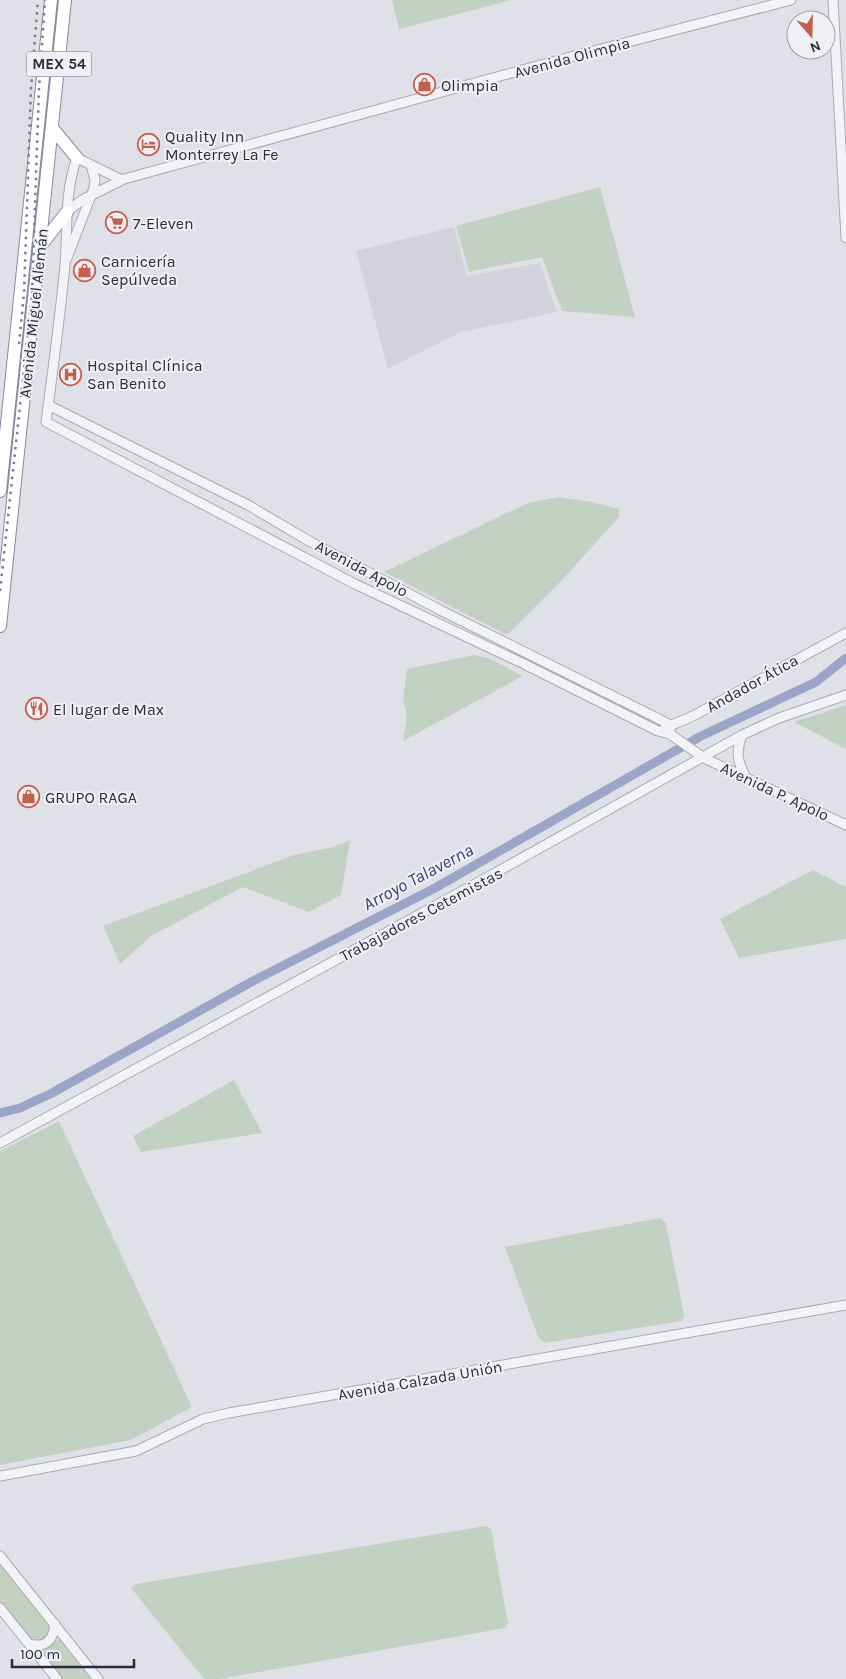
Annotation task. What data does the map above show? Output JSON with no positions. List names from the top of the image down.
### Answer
{
  "streets": {
    "highway": ["MEX 54", "Avenida Miguel Alemán"],
    "street": [
      "Avenida Olimpia",
      "Avenida Apolo",
      "Andador Ática",
      "Avenida P. Apolo",
      "Trabajadores Cetemistas",
      "Avenida Calzada Unión"
    ]
  },
  "crossings": [
    ["Avenida Olimpia", "Avenida Miguel Alemán"],
    ["Avenida Miguel Alemán", "Avenida Apolo"],
    ["Avenida Apolo", "Andador Ática"],
    ["Avenida Apolo", "Avenida P. Apolo"],
    ["Avenida Apolo", "Trabajadores Cetemistas"],
    ["Avenida P. Apolo", "Trabajadores Cetemistas"]
  ],
  "water": ["Arroyo Talaverna"],
  "places": {
    "shop": ["Olimpia", "Carnicería Sepúlveda", "GRUPO RAGA"],
    "hotel": ["Quality Inn Monterrey La Fe"],
    "supermarket": ["7-Eleven"],
    "hospital": ["Hospital Clínica San Benito"],
    "restaurant": ["El lugar de Max"]
  },
  "scale_bar": "100 m",
  "north": "bottom"
}
